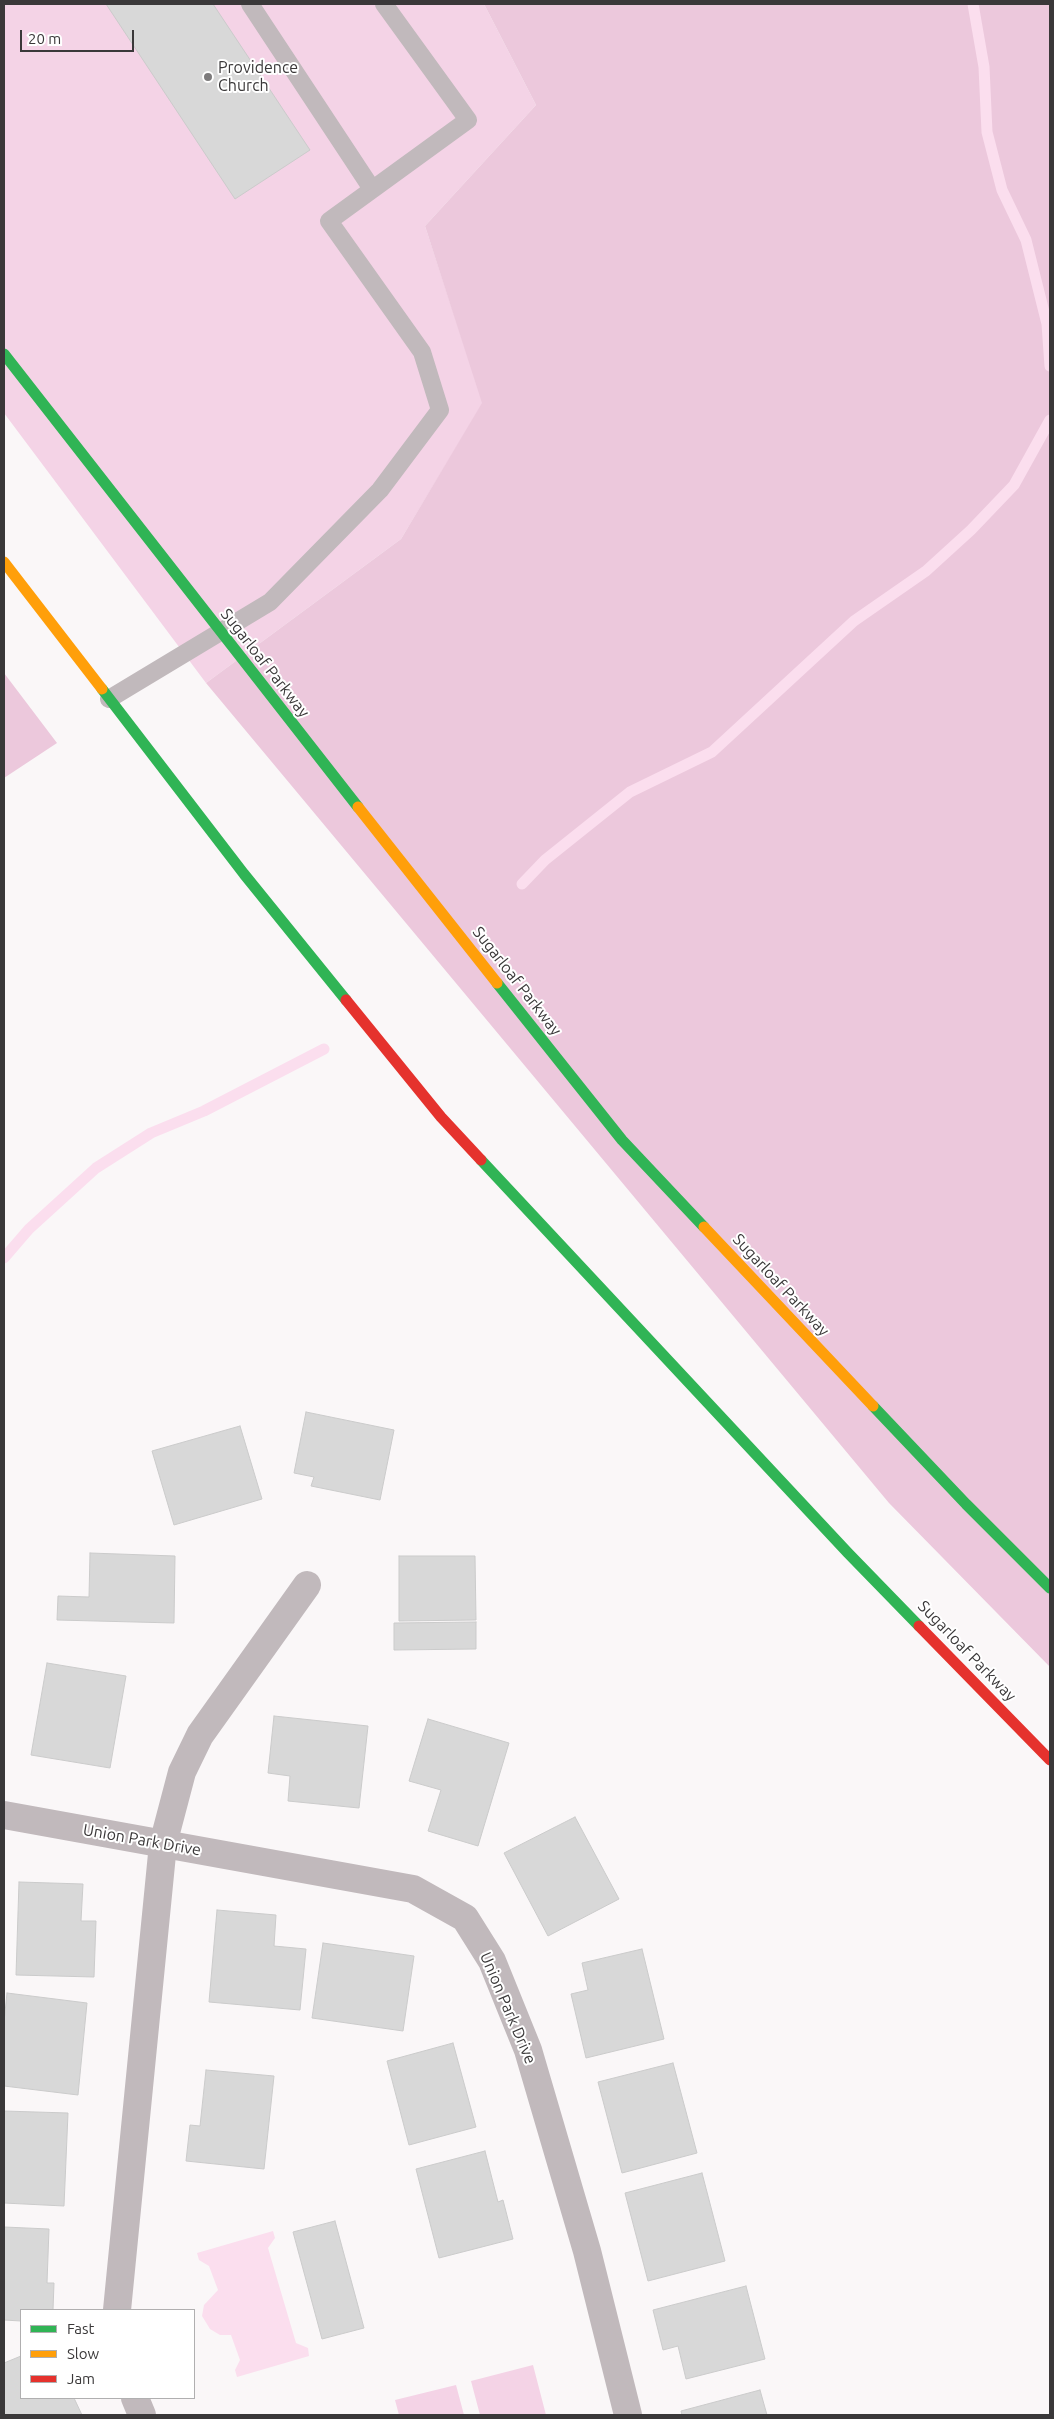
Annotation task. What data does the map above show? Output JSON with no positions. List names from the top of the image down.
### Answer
{
  "streets": {
    "main road": ["Sugarloaf Parkway"],
    "street": ["Union Park Drive"]
  },
  "places": ["Providence Church"],
  "legend": ["Fast", "Slow", "Jam"],
  "scale_bar": "20 m"
}
